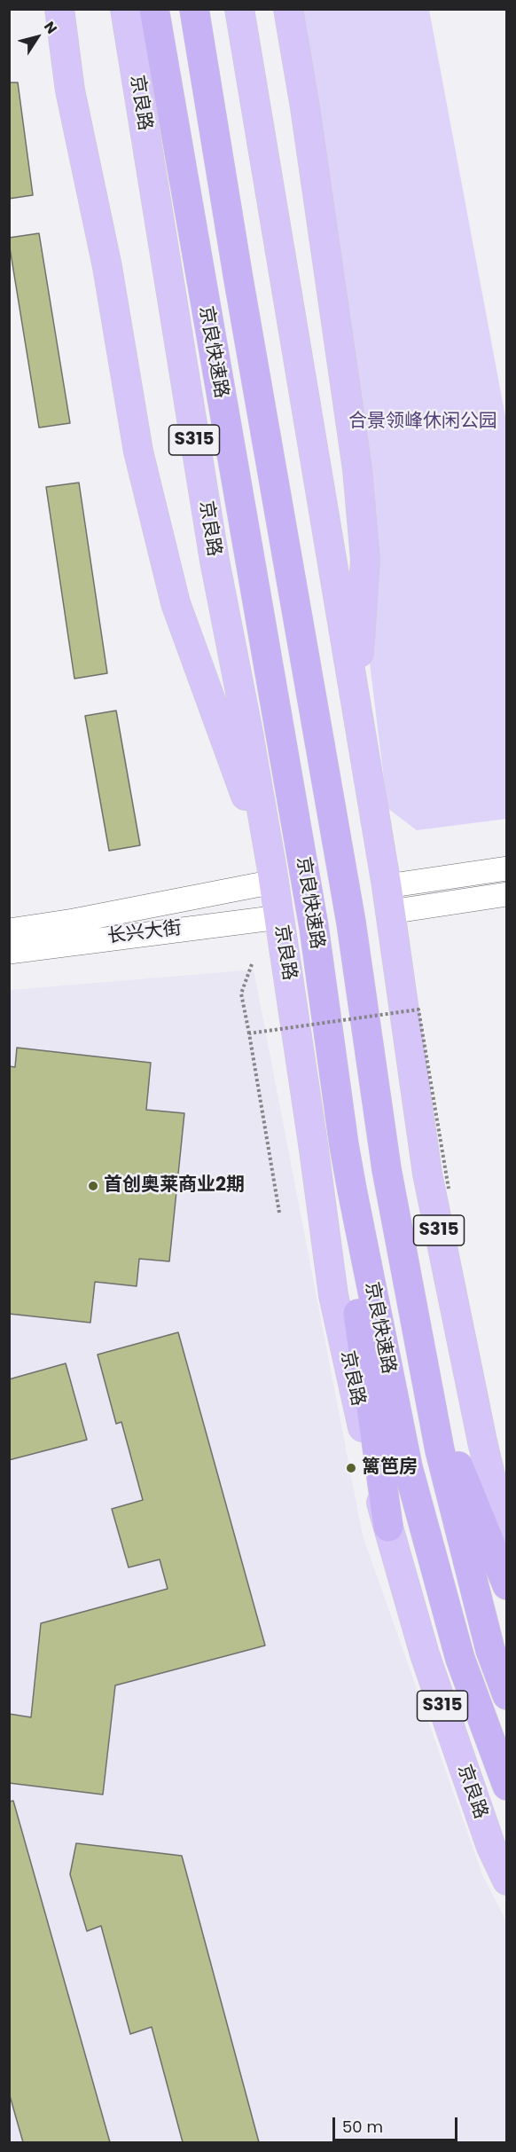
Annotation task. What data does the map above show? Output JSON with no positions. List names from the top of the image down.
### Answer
{
  "streets": {
    "highway": ["京良快速路"],
    "main road": ["京良路", "S315"],
    "street": ["长兴大街"]
  },
  "crossings": [
    ["京良路", "长兴大街"]
  ],
  "parks": ["合景领峰休闲公园"],
  "places": ["首创奥莱商业2期", "篱笆房"],
  "scale_bar": "50 m",
  "north": "top right"
}
